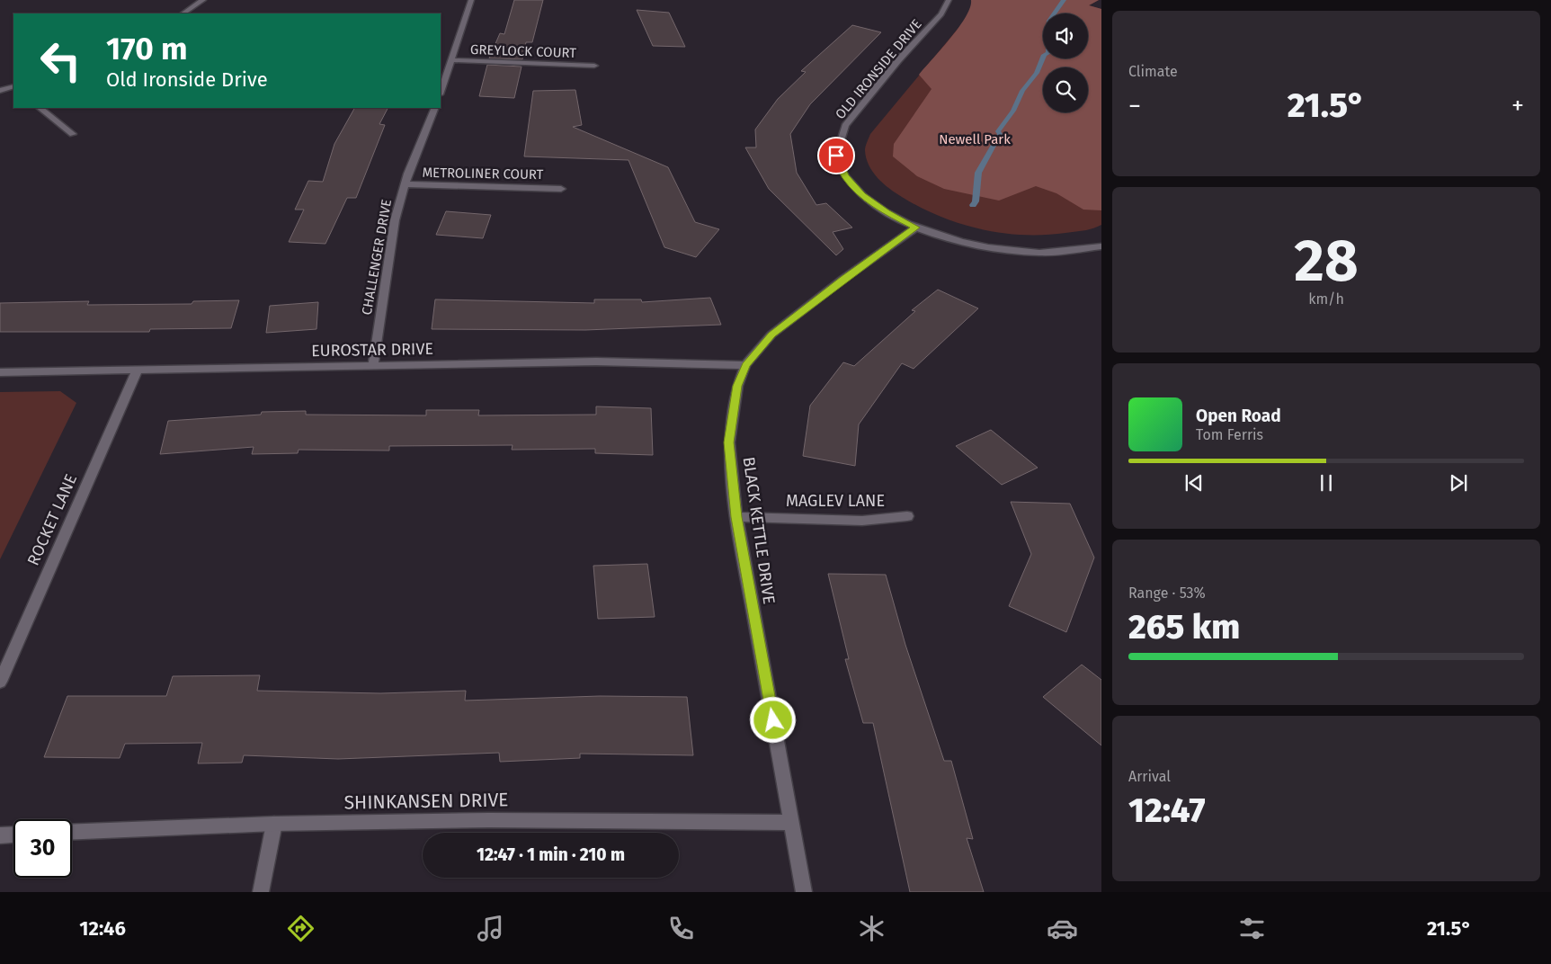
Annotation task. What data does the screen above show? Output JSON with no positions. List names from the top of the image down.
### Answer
{
  "streets": {
    "street": [
      "GREYLOCK COURT",
      "OLD IRONSIDE DRIVE",
      "METROLINER COURT",
      "CHALLENGER DRIVE",
      "EUROSTAR DRIVE",
      "MAGLEV LANE",
      "ROCKET LANE",
      "BLACK KETTLE DRIVE",
      "SHINKANSEN DRIVE"
    ]
  },
  "crossings": [
    ["OLD IRONSIDE DRIVE", "BLACK KETTLE DRIVE"],
    ["METROLINER COURT", "CHALLENGER DRIVE"],
    ["CHALLENGER DRIVE", "EUROSTAR DRIVE"],
    ["EUROSTAR DRIVE", "ROCKET LANE"],
    ["EUROSTAR DRIVE", "BLACK KETTLE DRIVE"],
    ["MAGLEV LANE", "BLACK KETTLE DRIVE"],
    ["BLACK KETTLE DRIVE", "SHINKANSEN DRIVE"]
  ],
  "parks": ["Newell Park"],
  "page": {
    "tile": [
      "Climate",
      ["28", "km/h"],
      ["Range · 53%", "265 km"],
      ["Arrival", "12:47"]
    ],
    "turn": ["170 m", "Old Ironside Drive"],
    "heat": ["−", "21.5°", "+"],
    "song": ["Open Road", "Tom Ferris"],
    "limit": "30",
    "trip": "12:47 · 1 min · 210 m",
    "tabs": ["12:46", "21.5°"]
  }
}
